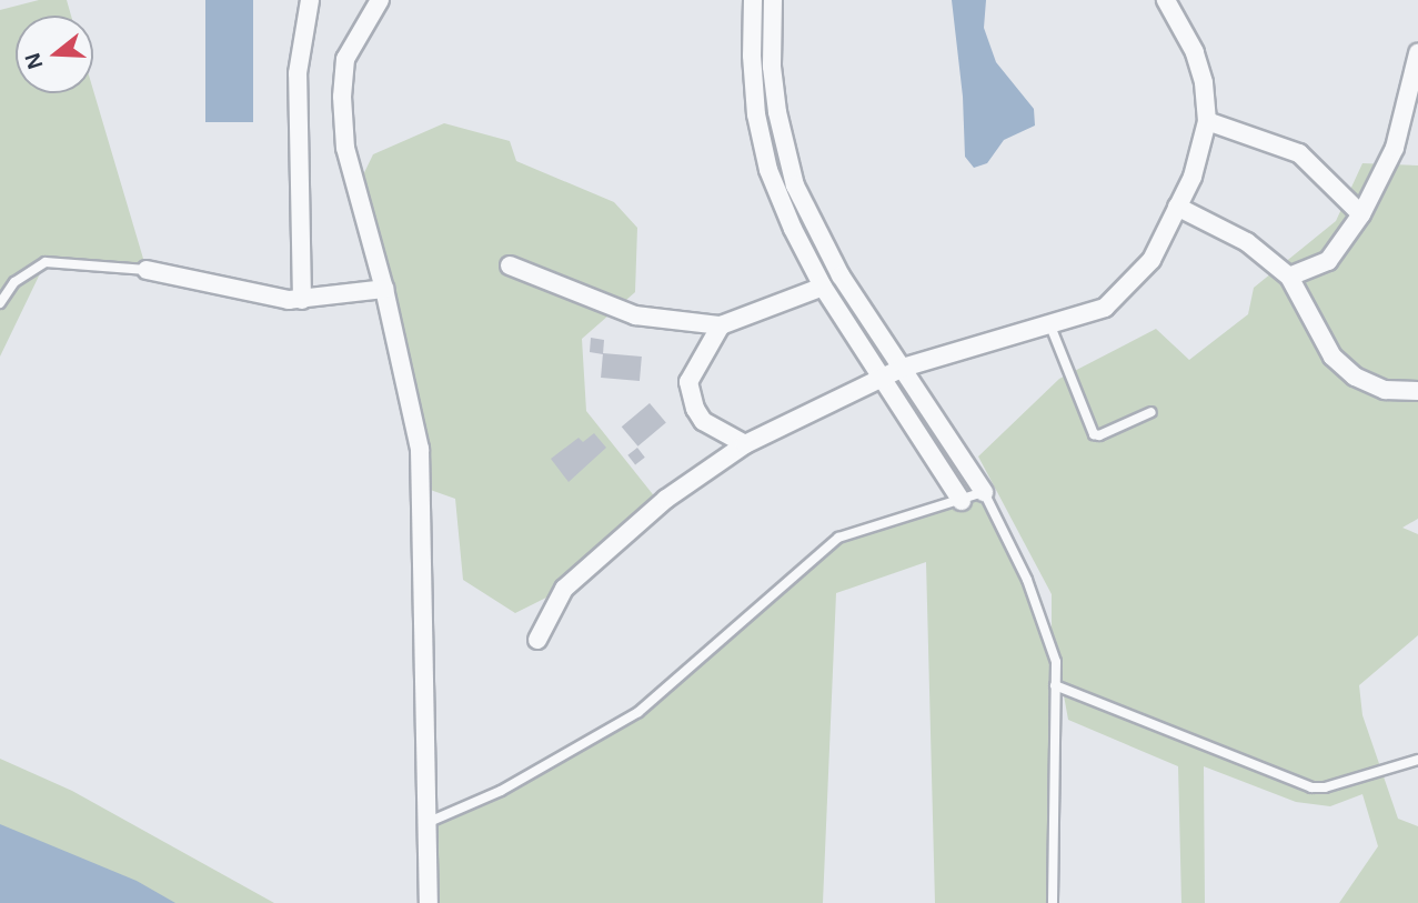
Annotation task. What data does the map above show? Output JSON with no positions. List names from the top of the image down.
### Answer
{
  "north": "left"
}
